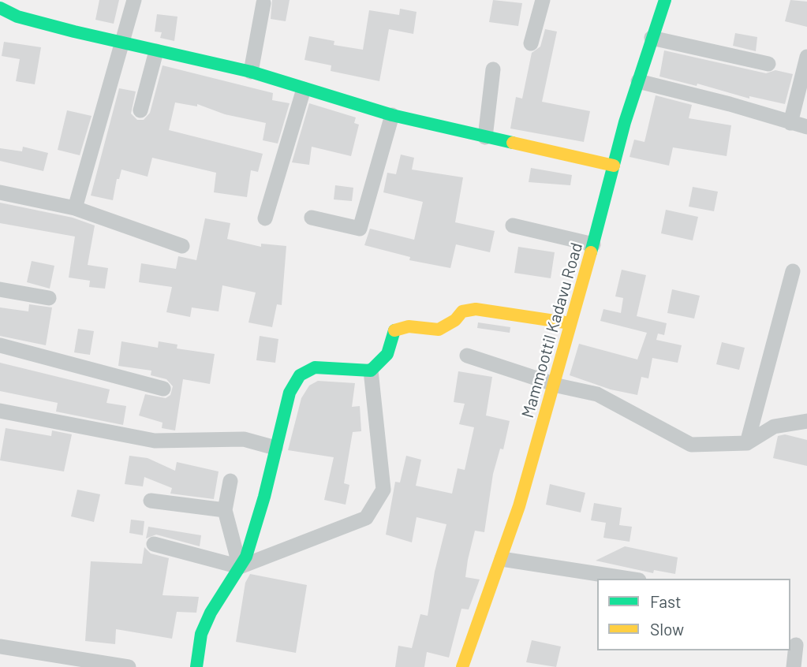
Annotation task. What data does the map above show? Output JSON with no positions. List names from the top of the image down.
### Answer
{
  "streets": {
    "street": ["Mammoottil Kadavu Road"]
  },
  "legend": ["Fast", "Slow"]
}
